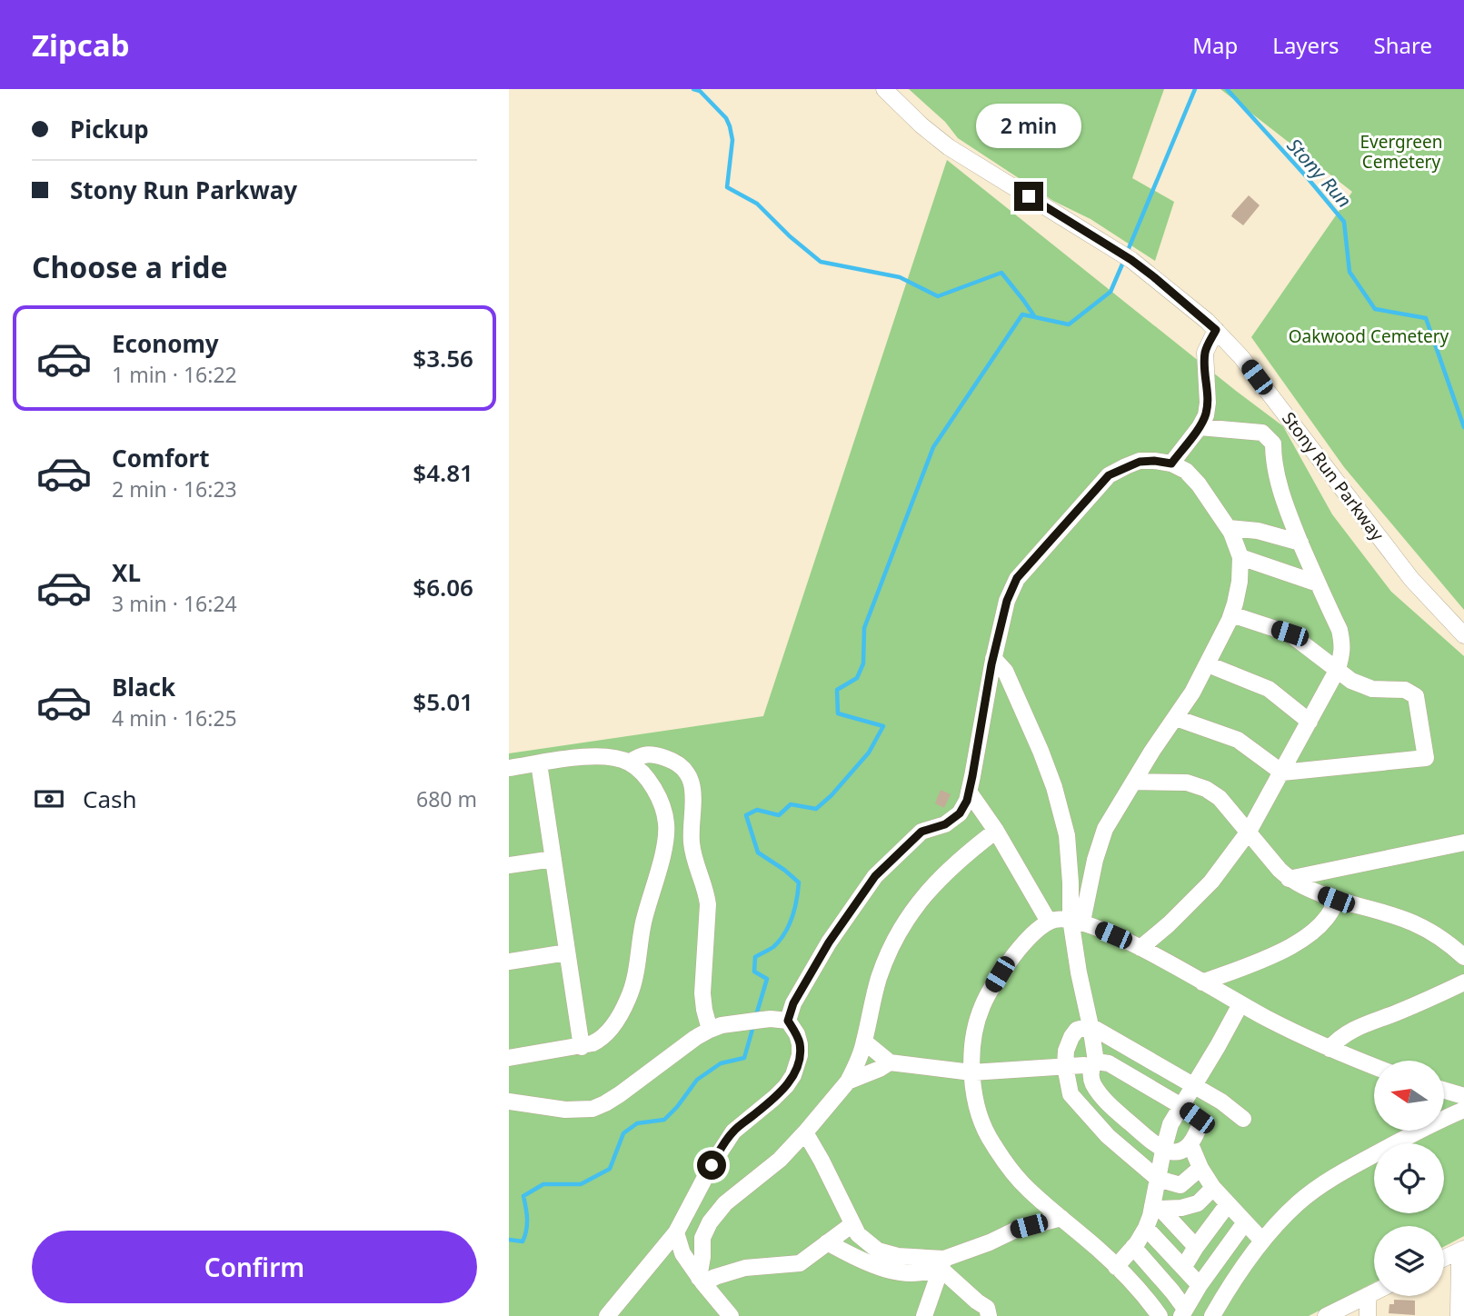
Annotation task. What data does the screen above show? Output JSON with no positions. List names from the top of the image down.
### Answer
{
  "streets": {
    "street": ["Stony Run Parkway"]
  },
  "water": ["Stony Run"],
  "parks": ["Evergreen Cemetery", "Oakwood Cemetery"],
  "north": "left",
  "page": {
    "header": "Zipcab",
    "nav": ["Map", "Layers", "Share"],
    "banner": ["Pickup", "Stony Run Parkway"],
    "bubble": "2 min",
    "heading": "Choose a ride",
    "list": [
      {
        "name": "Economy",
        "note": "1 min · 16:22",
        "value": "$3.56"
      },
      {
        "name": "Comfort",
        "note": "2 min · 16:23",
        "value": "$4.81"
      },
      {
        "name": "XL",
        "note": "3 min · 16:24",
        "value": "$6.06"
      },
      {
        "name": "Black",
        "note": "4 min · 16:25",
        "value": "$5.01"
      }
    ],
    "pay": ["Cash", "680 m"],
    "buttons": "Confirm"
  }
}
